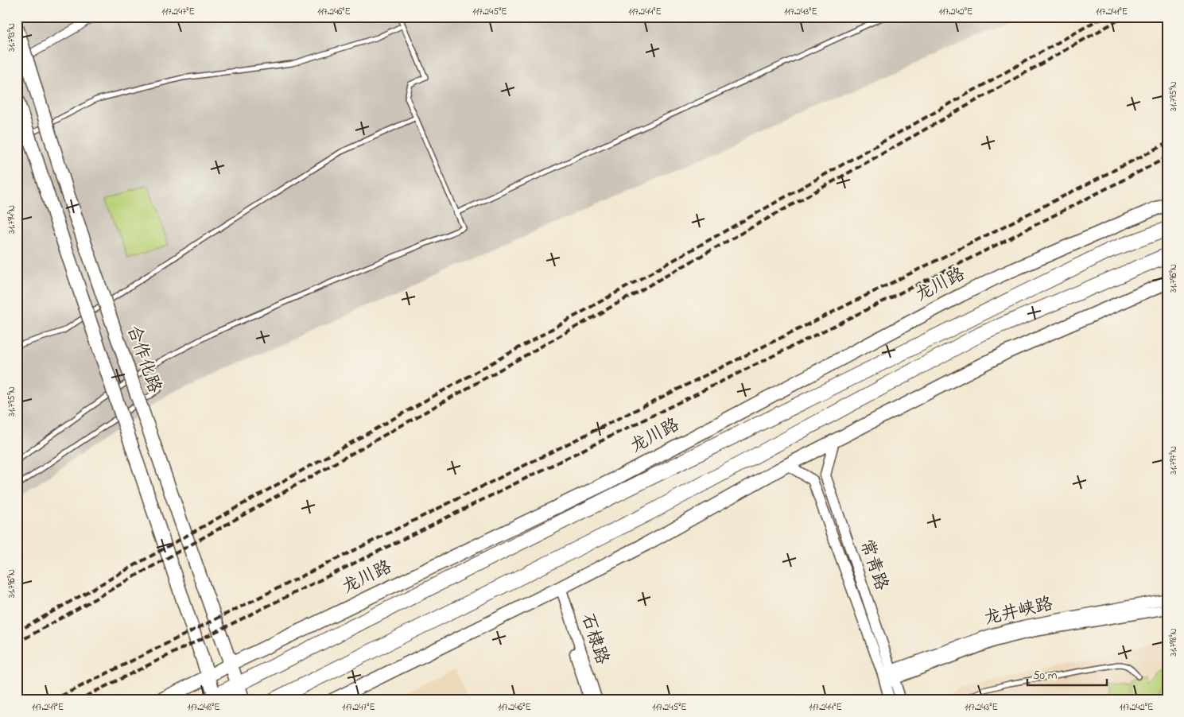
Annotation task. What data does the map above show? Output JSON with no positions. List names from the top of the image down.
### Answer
{
  "streets": {
    "highway": ["龙川路"],
    "main road": ["合作化路"],
    "street": ["常青路", "龙井峡路", "石棣路"]
  },
  "crossings": [
    ["龙川路", "合作化路"],
    ["常青路", "龙井峡路"]
  ],
  "scale_bar": "50 m",
  "coordinates": [
    "117.247°E",
    "117.246°E",
    "117.245°E",
    "117.244°E",
    "117.243°E",
    "117.242°E",
    "117.241°E",
    "31.793°N",
    "31.795°N",
    "31.794°N",
    "31.796°N",
    "31.797°N",
    "31.798°N",
    "117.249°E",
    "117.248°E"
  ]
}
